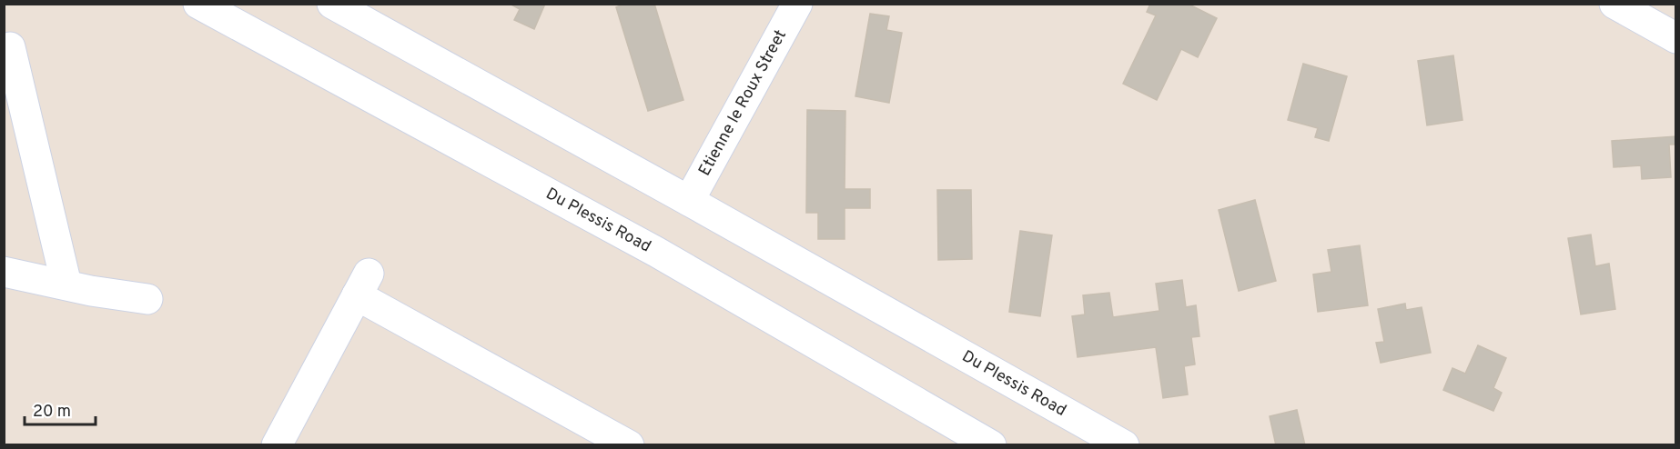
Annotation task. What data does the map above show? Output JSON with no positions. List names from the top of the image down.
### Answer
{
  "streets": {
    "street": ["Etienne le Roux Street", "Du Plessis Road"]
  },
  "crossings": [
    ["Etienne le Roux Street", "Du Plessis Road"]
  ],
  "scale_bar": "20 m"
}
